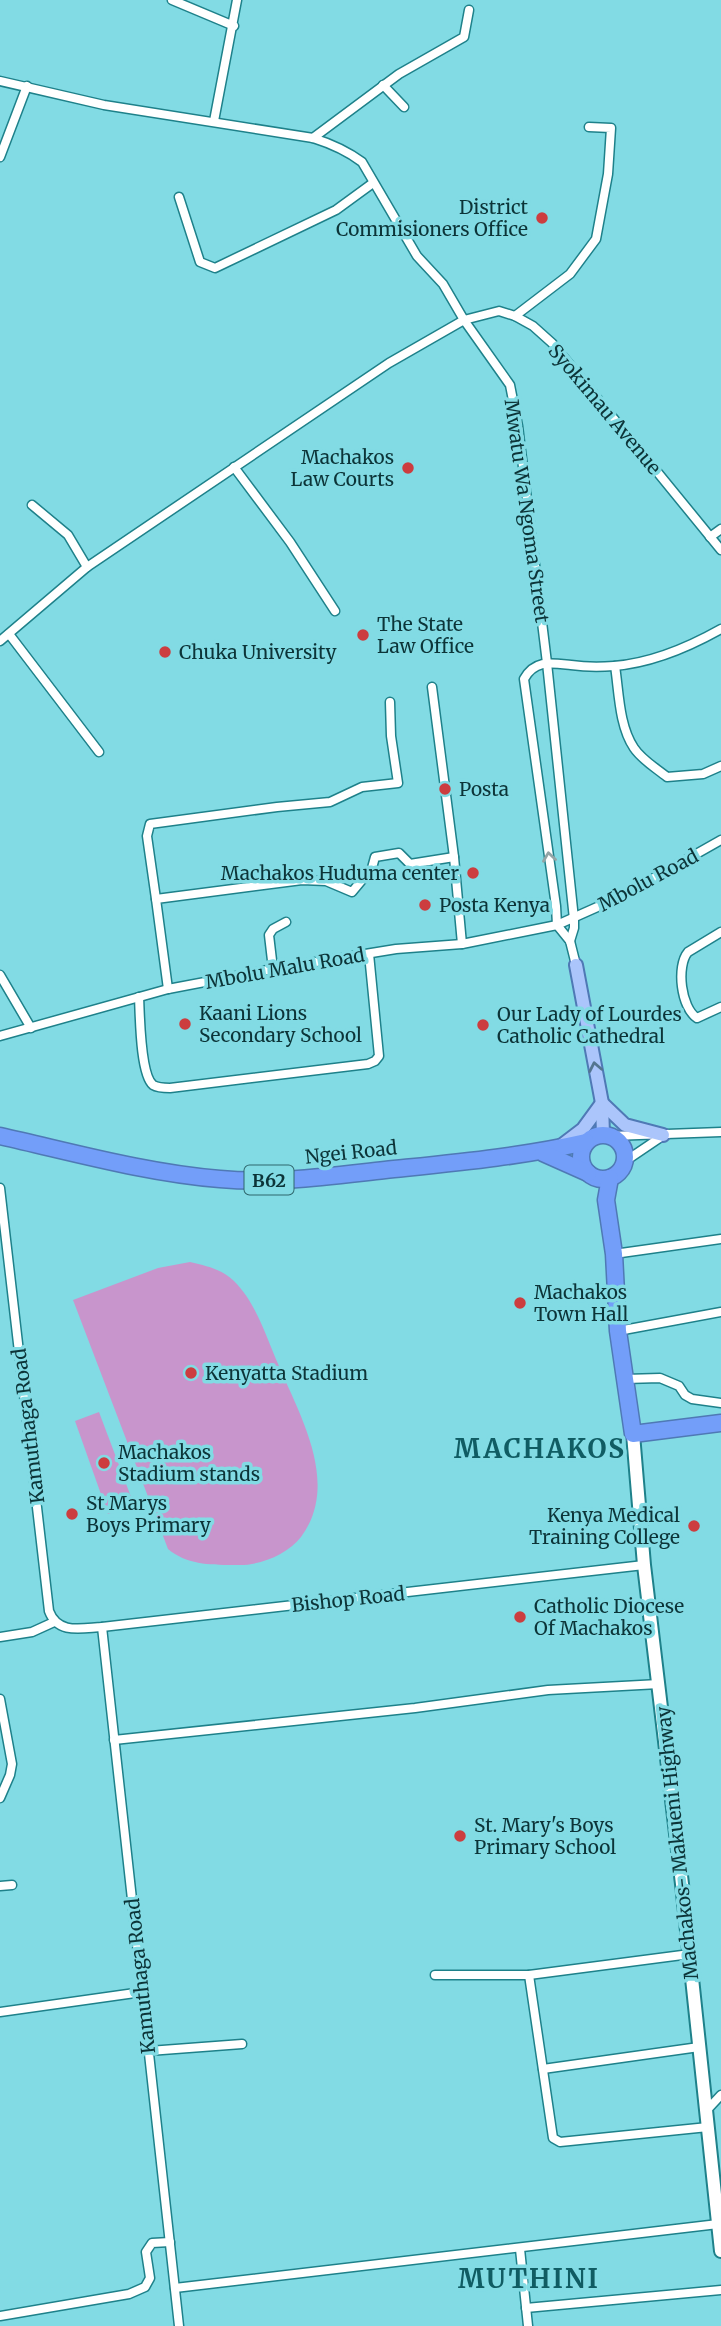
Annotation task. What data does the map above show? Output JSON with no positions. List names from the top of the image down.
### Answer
{
  "streets": {
    "highway": ["Ngei Road", "B62"],
    "main road": ["Machakos- Makueni Highway"],
    "street": [
      "Syokimau Avenue",
      "Mwatu Wa Ngoma Street",
      "Mbolu Road",
      "Mbolu Malu Road",
      "Kamuthaga Road",
      "Bishop Road"
    ]
  },
  "crossings": [
    ["Mwatu Wa Ngoma Street", "Mbolu Road"],
    ["Mwatu Wa Ngoma Street", "Mbolu Malu Road"],
    ["Mbolu Road", "Mbolu Malu Road"],
    ["Ngei Road", "B62"],
    ["Kamuthaga Road", "Bishop Road"],
    ["Bishop Road", "Machakos- Makueni Highway"]
  ],
  "districts": ["MACHAKOS", "MUTHINI"],
  "places": [
    "District Commisioners Office",
    "Machakos Law Courts",
    "The State Law Office",
    "Chuka University",
    "Posta",
    "Machakos Huduma center",
    "Posta Kenya",
    "Kaani Lions Secondary School",
    "Our Lady of Lourdes Catholic Cathedral",
    "Machakos Town Hall",
    "Kenyatta Stadium",
    "Machakos Stadium stands",
    "St Marys Boys Primary",
    "Kenya Medical Training College",
    "Catholic Diocese Of Machakos",
    "St. Mary's Boys Primary School"
  ]
}
